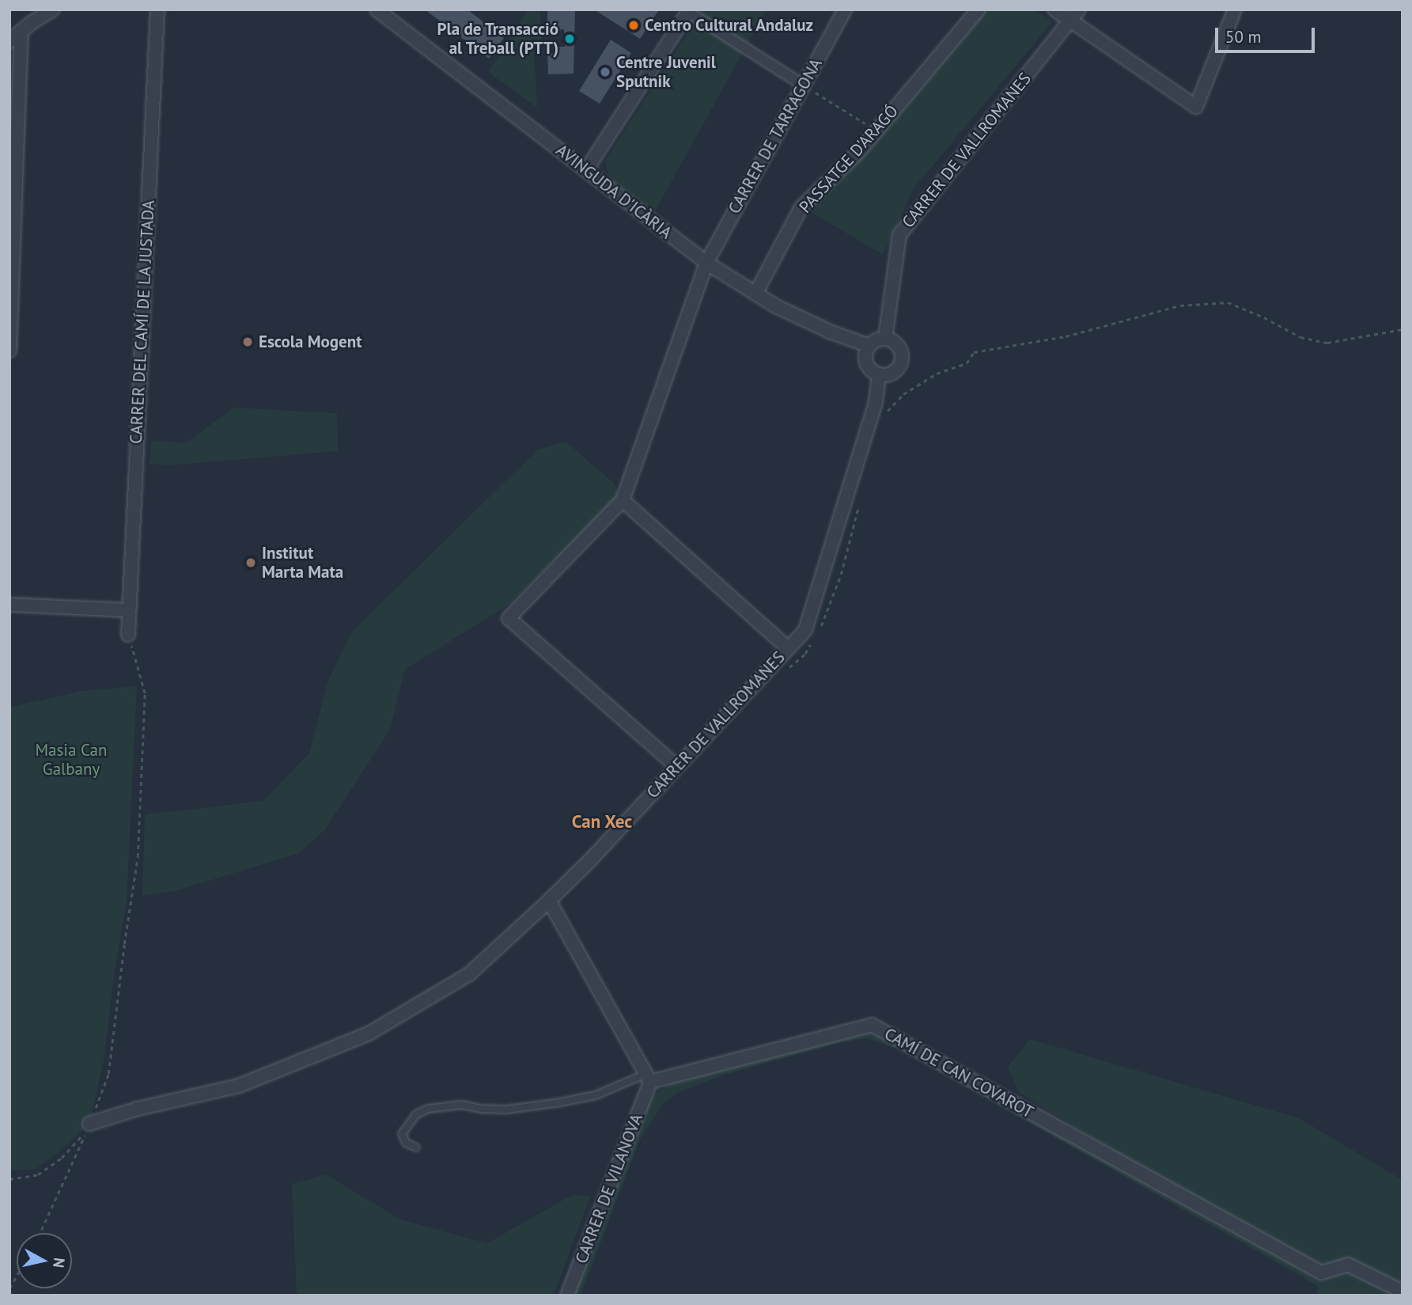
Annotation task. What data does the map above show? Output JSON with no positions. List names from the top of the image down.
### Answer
{
  "streets": {
    "street": [
      "CARRER DE TARRAGONA",
      "CARRER DE VALLROMANES",
      "PASSATGE D'ARAGÓ",
      "AVINGUDA D'ICÀRIA",
      "CARRER DEL CAMÍ DE LA JUSTADA",
      "CAMÍ DE CAN COVAROT",
      "CARRER DE VILANOVA"
    ]
  },
  "crossings": [
    ["CARRER DE TARRAGONA", "AVINGUDA D'ICÀRIA"],
    ["CARRER DE VALLROMANES", "AVINGUDA D'ICÀRIA"],
    ["PASSATGE D'ARAGÓ", "AVINGUDA D'ICÀRIA"],
    ["CAMÍ DE CAN COVAROT", "CARRER DE VILANOVA"]
  ],
  "districts": ["Can Xec"],
  "parks": ["Masia Can Galbany"],
  "places": [
    "Centro Cultural Andaluz",
    "Pla de Transacció al Treball (PTT)",
    "Centre Juvenil Sputnik",
    "Escola Mogent",
    "Institut Marta Mata"
  ],
  "scale_bar": "50 m",
  "north": "right"
}
